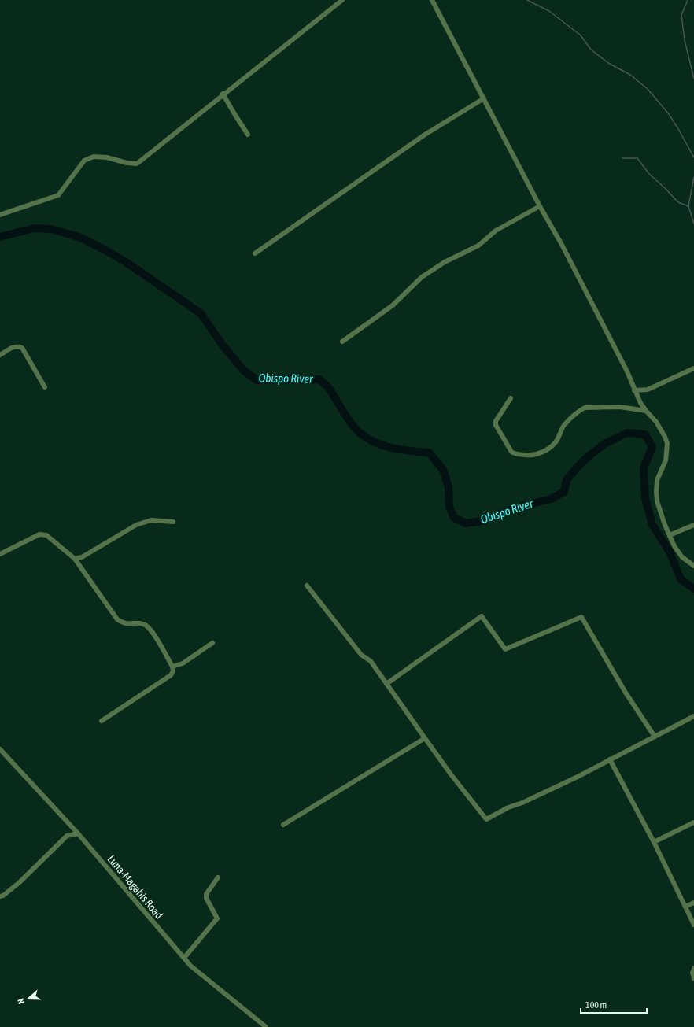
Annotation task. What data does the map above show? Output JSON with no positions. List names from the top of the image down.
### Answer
{
  "streets": {
    "street": ["Luna-Magahis Road"]
  },
  "water": ["Obispo River"],
  "scale_bar": "100 m",
  "north": "left"
}
